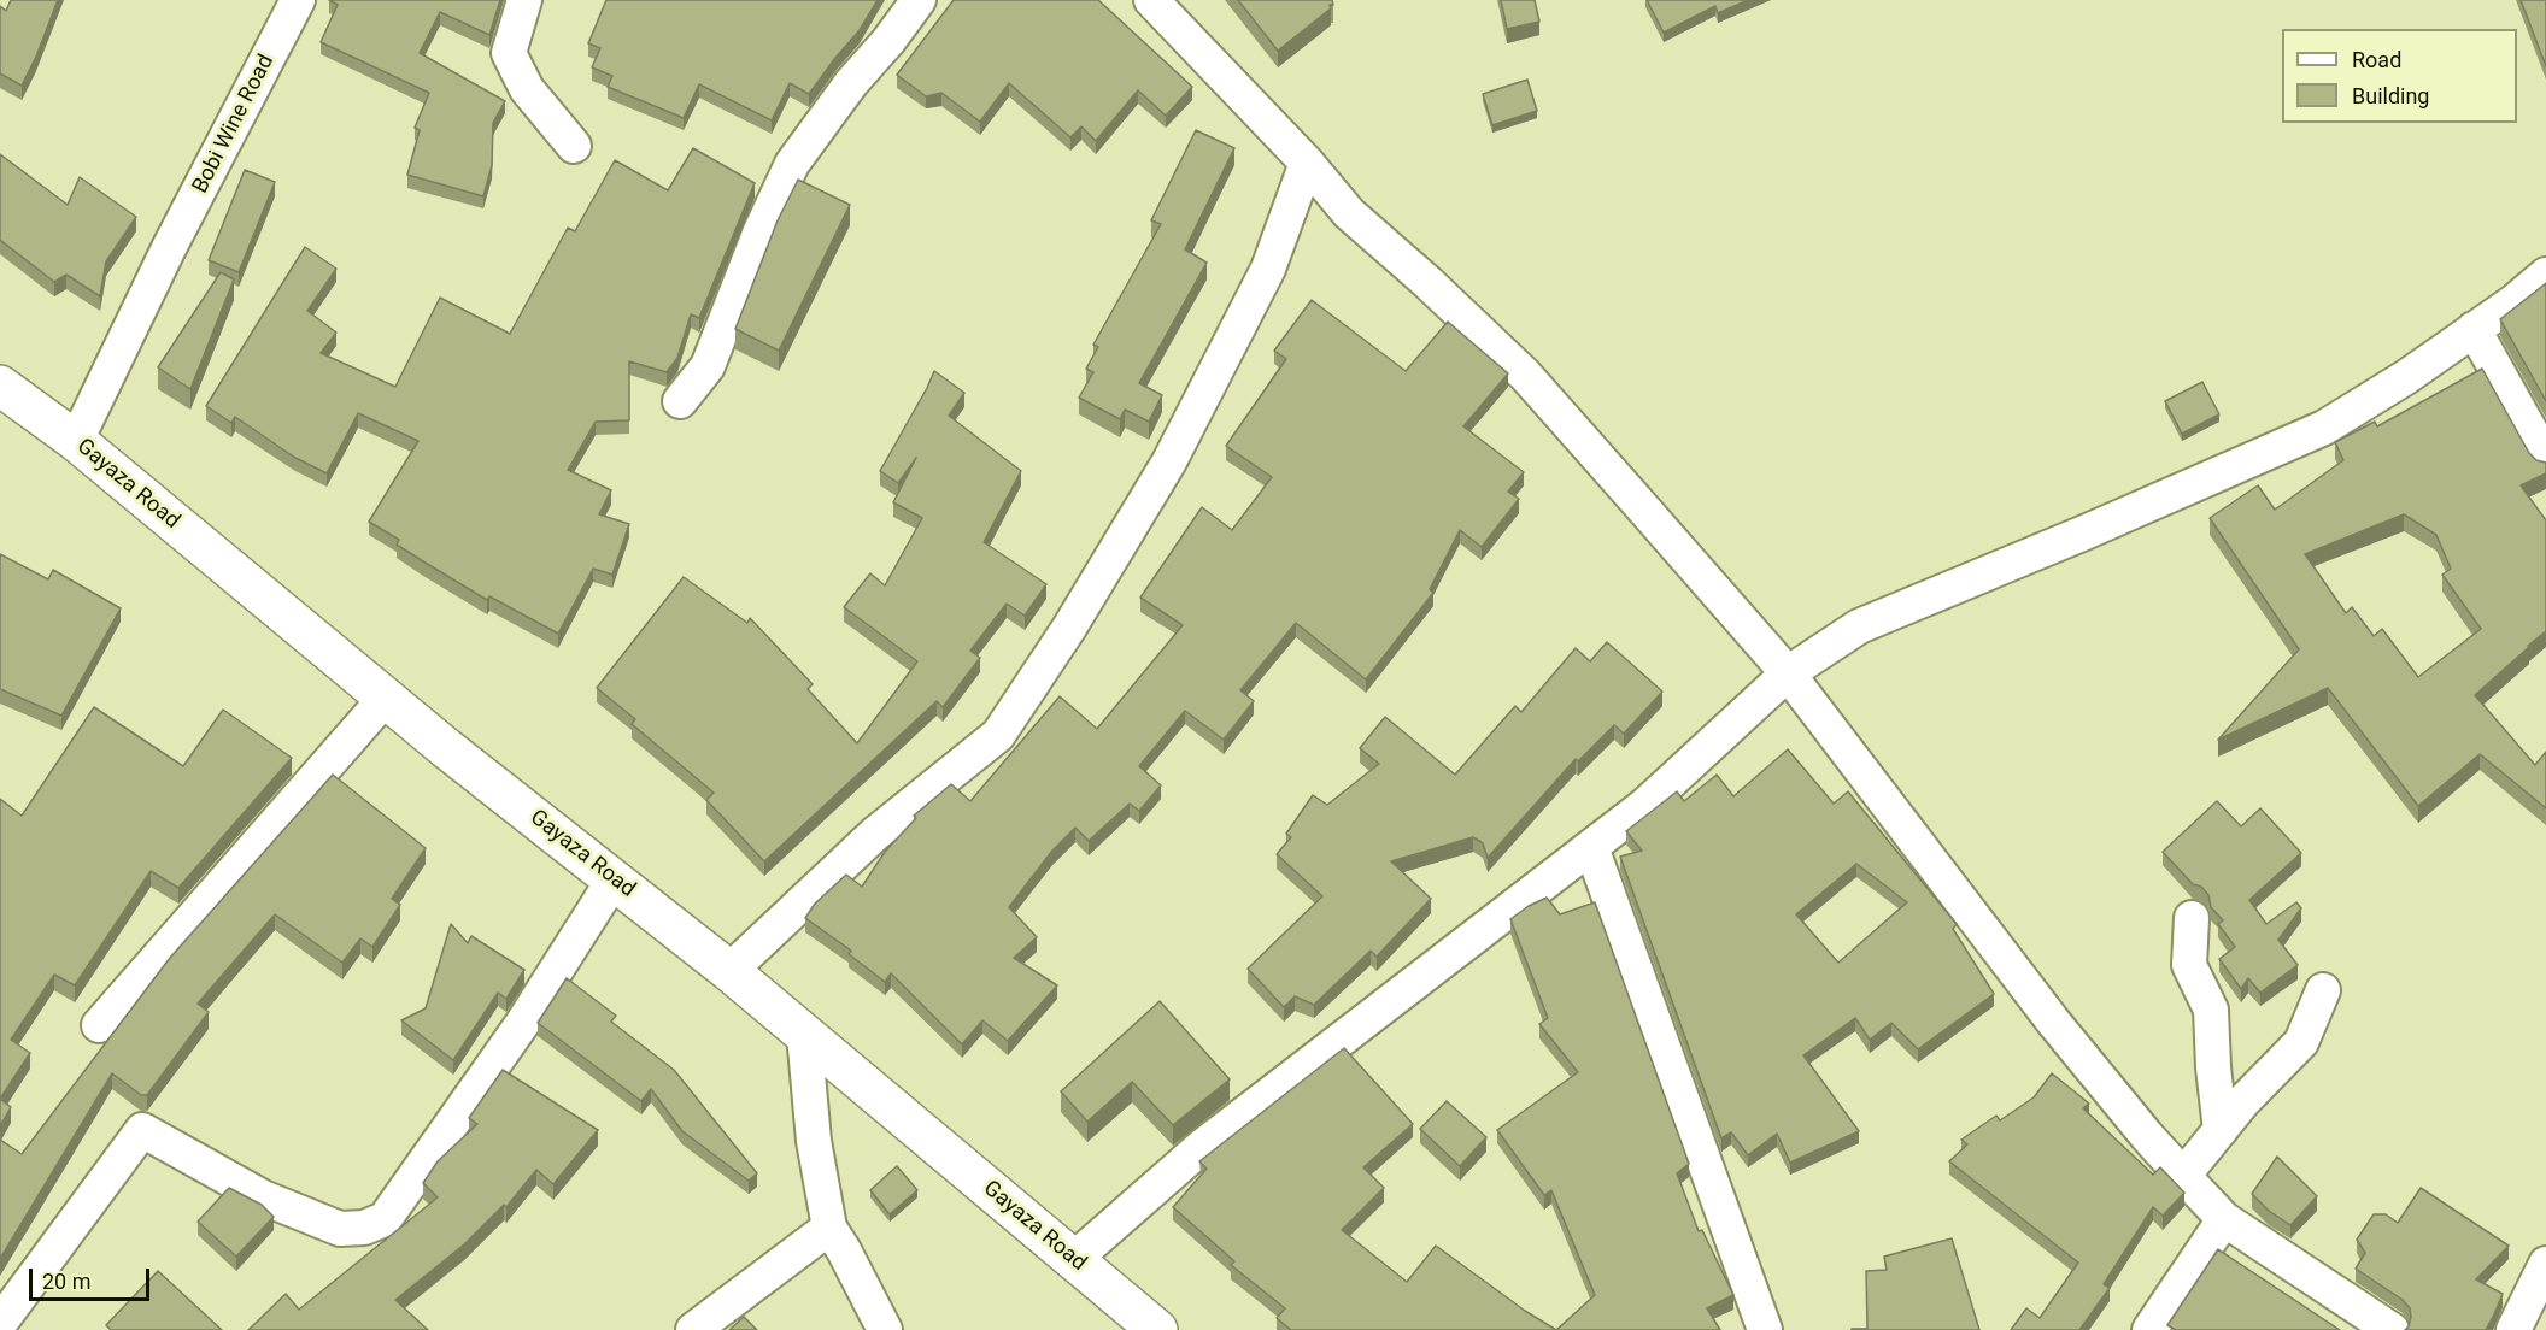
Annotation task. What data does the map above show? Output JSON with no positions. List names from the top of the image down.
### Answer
{
  "streets": {
    "main road": ["Gayaza Road"],
    "street": ["Bobi Wine Road"]
  },
  "crossings": [
    ["Bobi Wine Road", "Gayaza Road"]
  ],
  "legend": ["Road", "Building"],
  "scale_bar": "20 m"
}
